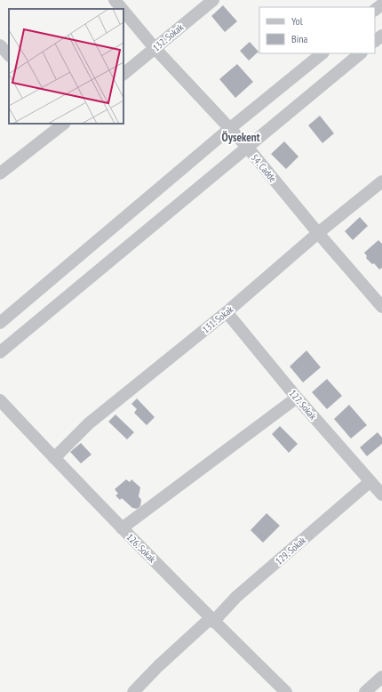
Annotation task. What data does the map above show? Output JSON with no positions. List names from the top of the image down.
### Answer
{
  "streets": {
    "street": [
      "132. Sokak",
      "54. Cadde",
      "131. Sokak",
      "127. Sokak",
      "126. Sokak",
      "129. Sokak"
    ]
  },
  "crossings": [
    ["132. Sokak", "54. Cadde"],
    ["54. Cadde", "131. Sokak"],
    ["131. Sokak", "127. Sokak"],
    ["131. Sokak", "126. Sokak"],
    ["127. Sokak", "129. Sokak"],
    ["126. Sokak", "129. Sokak"]
  ],
  "districts": ["Öysekent"],
  "legend": ["Yol", "Bina"]
}
